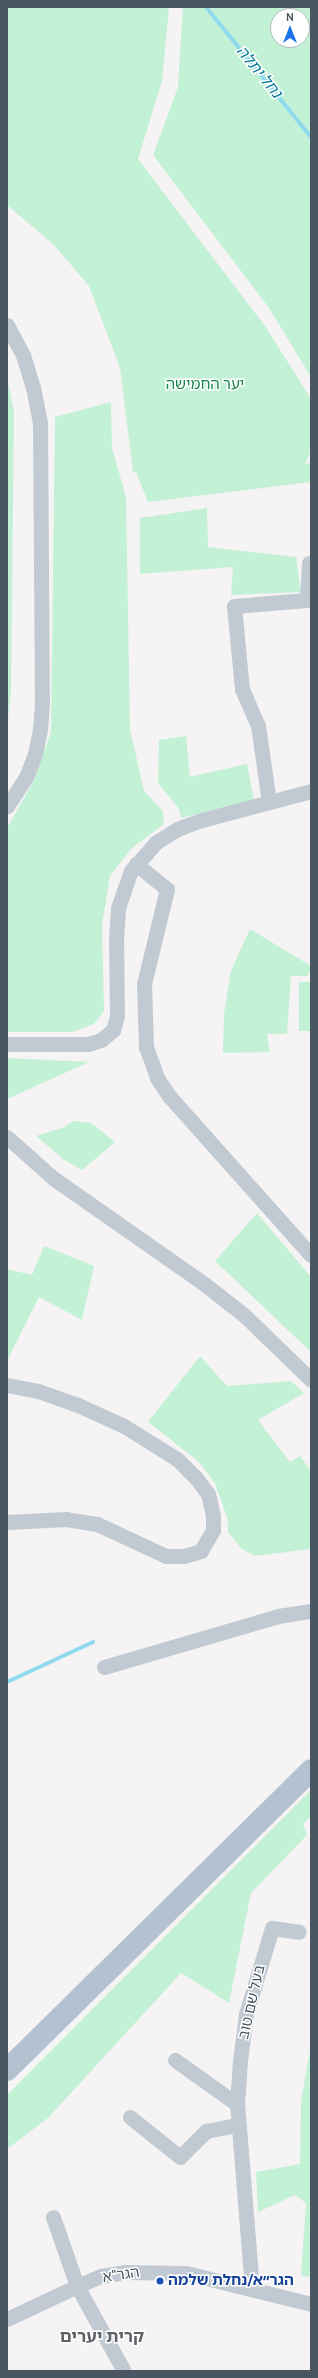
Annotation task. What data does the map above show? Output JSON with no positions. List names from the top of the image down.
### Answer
{
  "streets": {
    "street": ["בעל שם טוב", "הגר\"א"]
  },
  "crossings": [
    ["בעל שם טוב", "הגר\"א"]
  ],
  "districts": ["קרית יערים"],
  "water": ["נחל יתלה"],
  "parks": ["יער החמישה"],
  "places": ["הגר״א/נחלת שלמה"],
  "north": "top"
}
